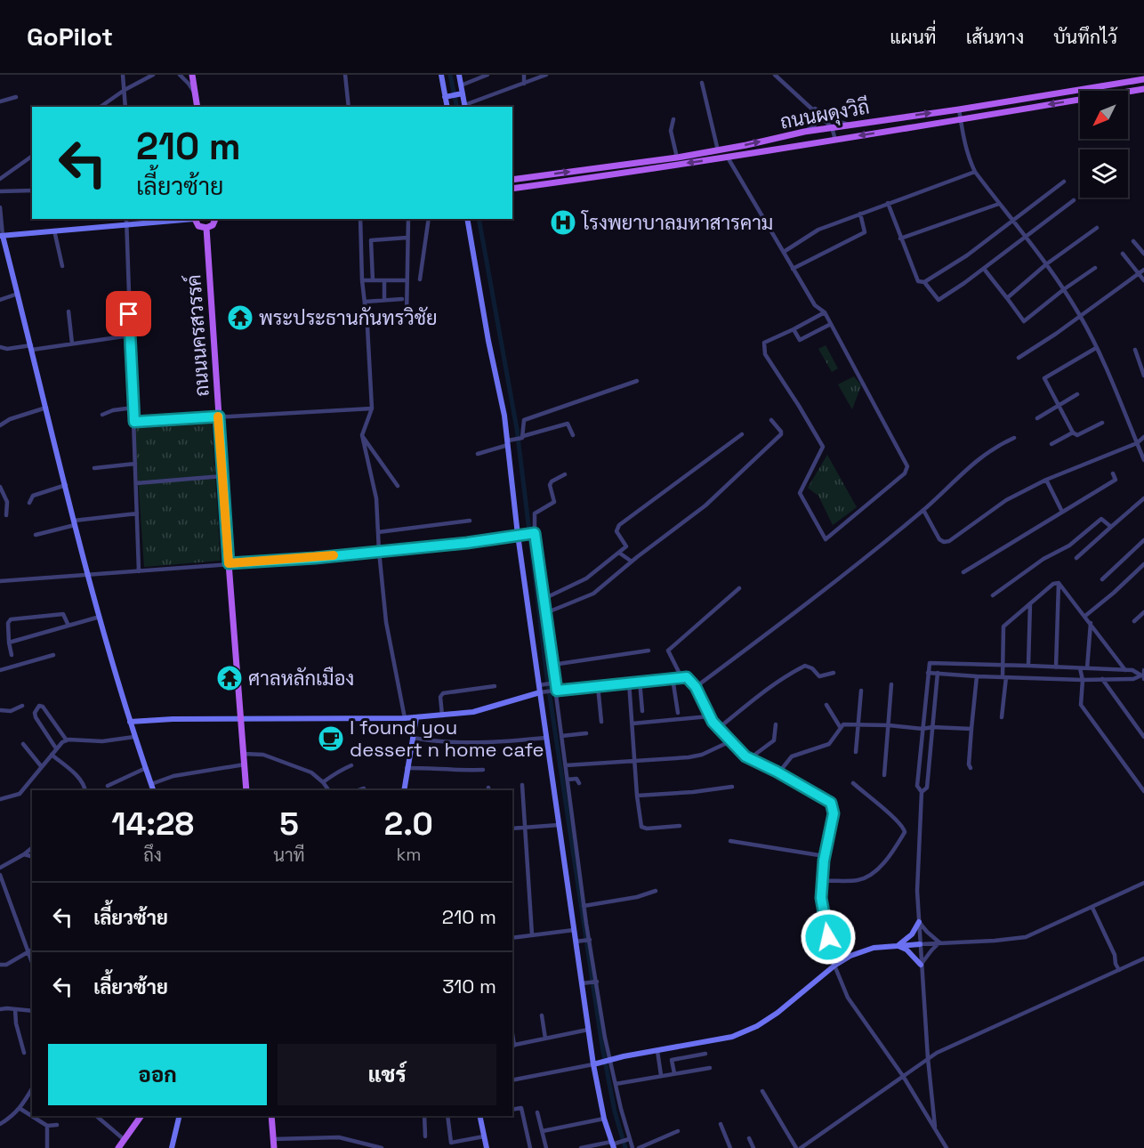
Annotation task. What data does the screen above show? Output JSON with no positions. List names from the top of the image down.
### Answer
{
  "streets": {
    "main road": ["ถนนผดุงวิถี", "ถนนนครสวรรค์"]
  },
  "places": {
    "hospital": ["โรงพยาบาลมหาสารคาม"],
    "temple": ["พระประธานกันทรวิชัย", "ศาลหลักเมือง"],
    "cafe": ["I found you dessert n home cafe"]
  },
  "north": "bottom left",
  "page": {
    "header": "GoPilot",
    "nav": ["แผนที่", "เส้นทาง", "บันทึกไว้"],
    "turn": ["210 m", "เลี้ยวซ้าย"],
    "eta": [
      "14:28",
      "ถึง",
      "5",
      "นาที",
      "2.0",
      "km"
    ],
    "list": [
      {
        "name": "เลี้ยวซ้าย",
        "value": "210 m"
      },
      {
        "name": "เลี้ยวซ้าย",
        "value": "310 m"
      }
    ],
    "buttons": ["ออก", "แชร์"]
  }
}
